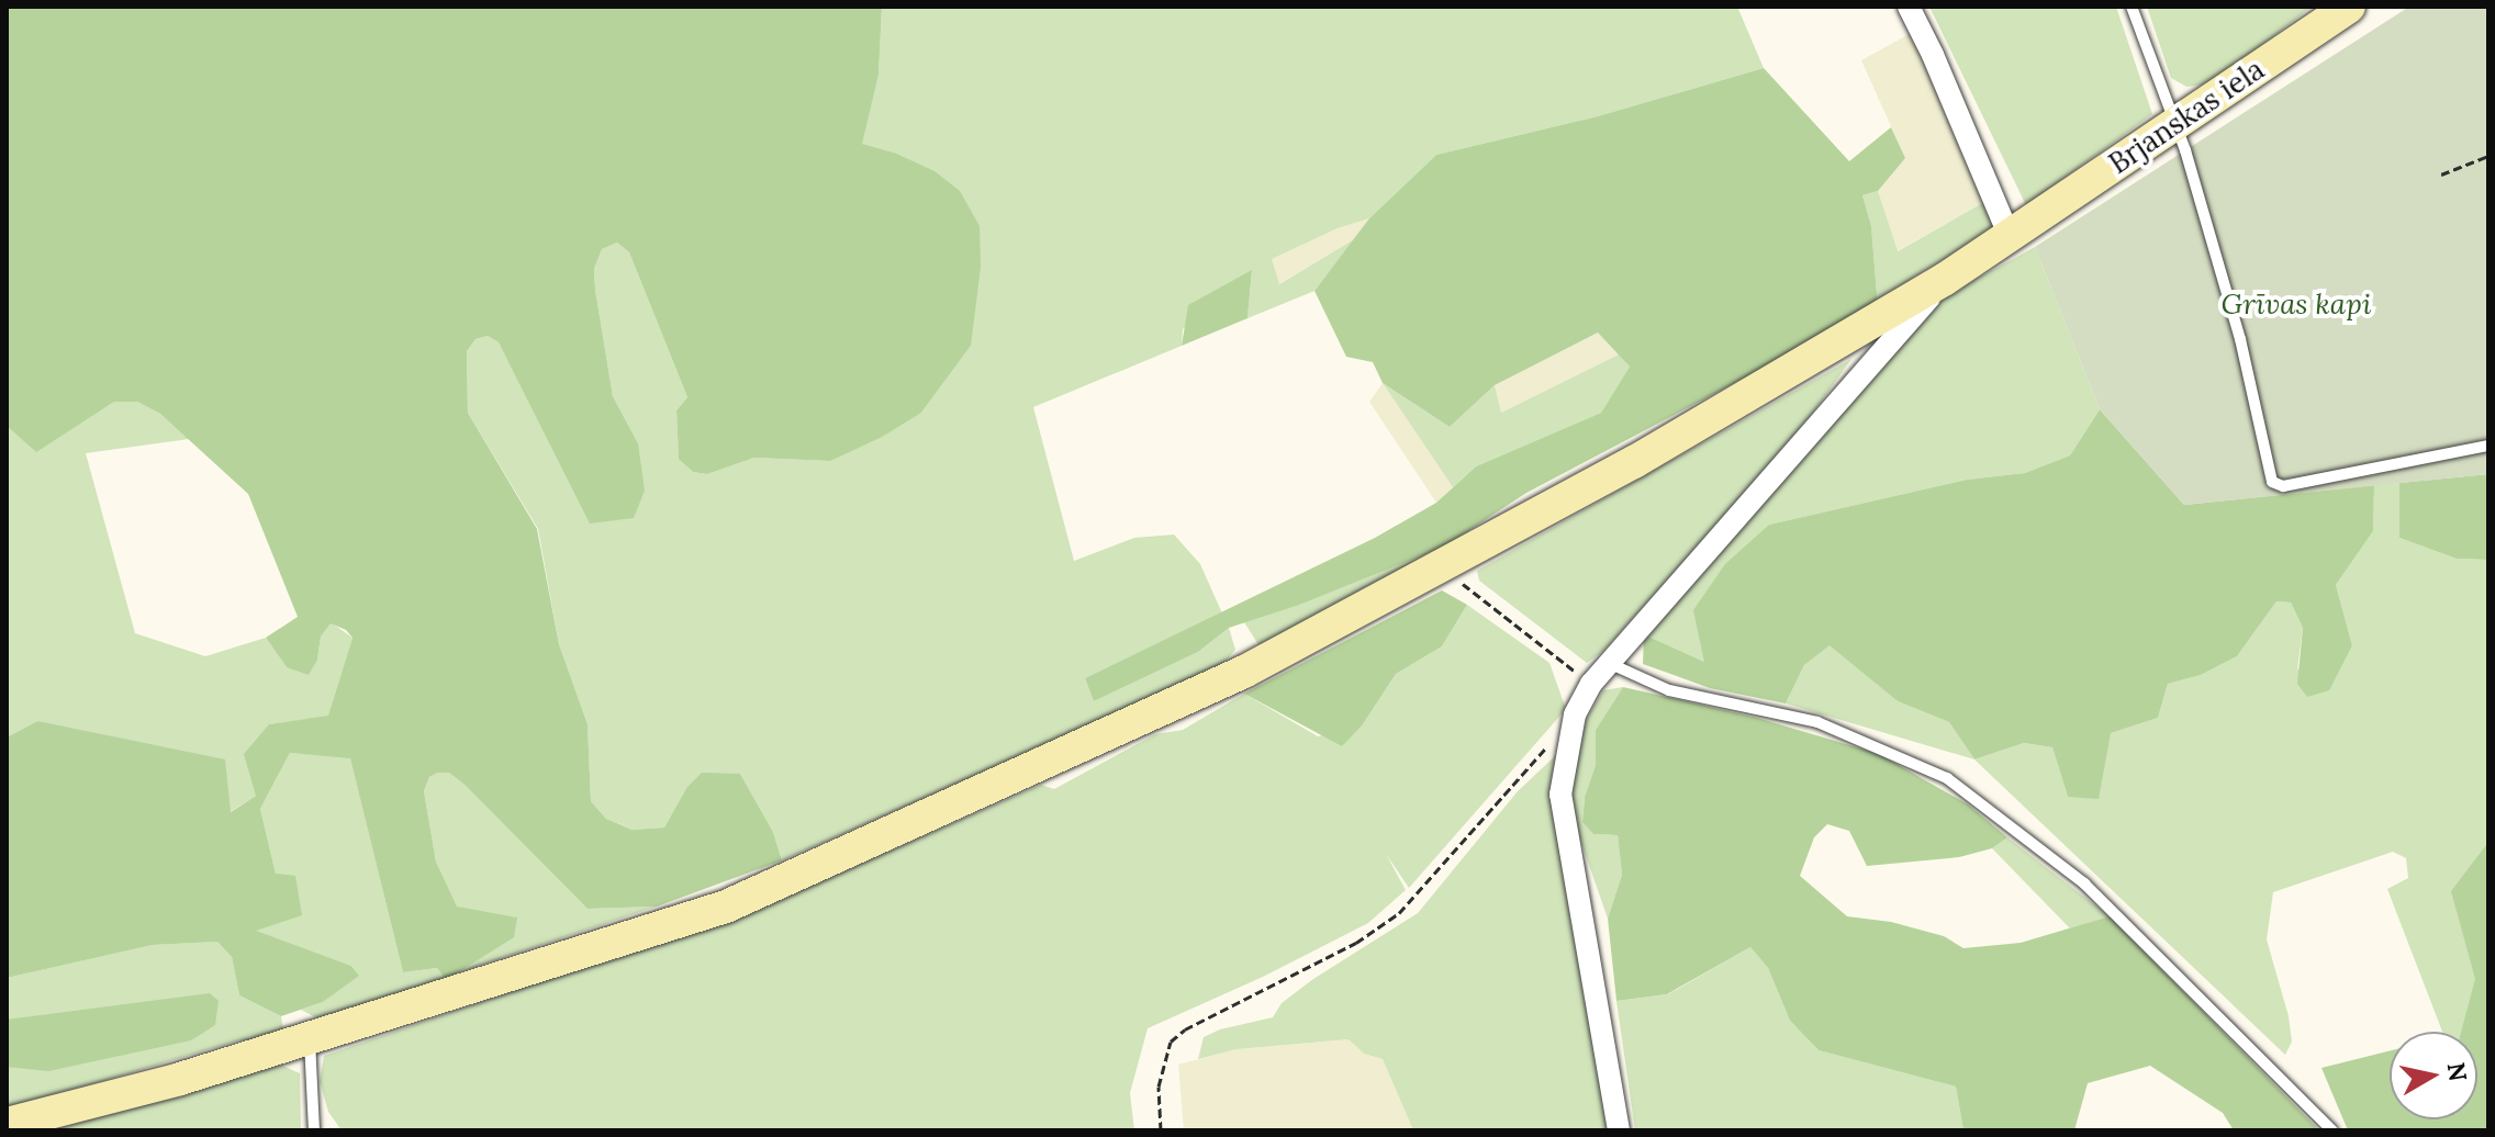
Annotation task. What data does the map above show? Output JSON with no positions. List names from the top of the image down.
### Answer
{
  "streets": {
    "main road": ["Brjanskas iela"]
  },
  "parks": ["Grīvas kapi"],
  "north": "right"
}
